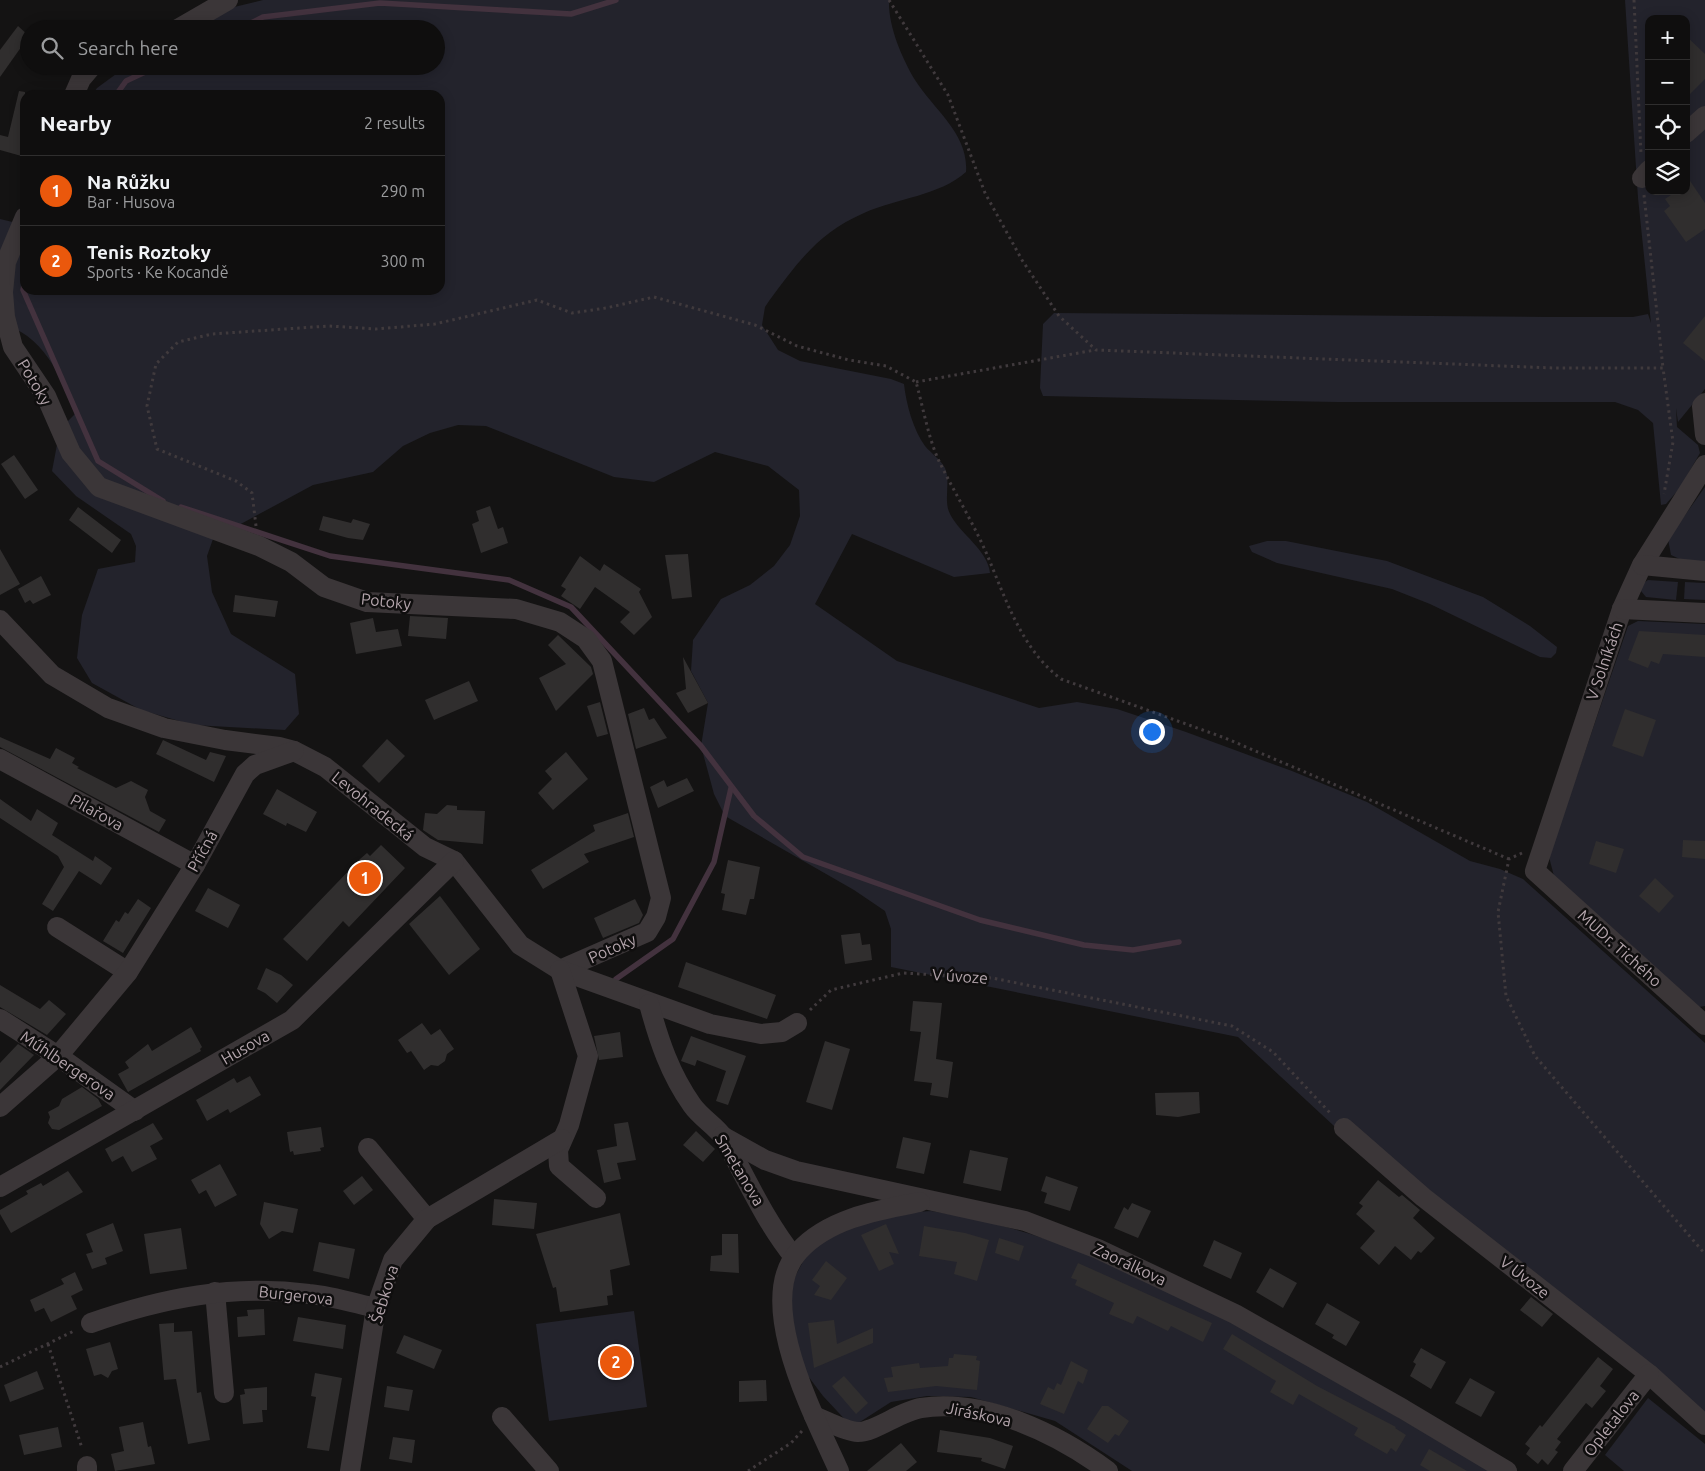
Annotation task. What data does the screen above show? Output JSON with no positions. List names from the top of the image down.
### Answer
{
  "streets": {
    "street": [
      "Potoky",
      "V Solníkách",
      "Levohradecká",
      "Pilařova",
      "Příčná",
      "MUDr. Tichého",
      "Husova",
      "Műhlbergerova",
      "Smetanova",
      "Zaorálkova",
      "V Úvoze",
      "Šebkova",
      "Burgerova",
      "Jiráskova",
      "Opletalova"
    ],
    "path": ["V úvoze"]
  },
  "crossings": [
    ["Potoky", "Levohradecká"],
    ["V Solníkách", "MUDr. Tichého"],
    ["Levohradecká", "Příčná"],
    ["Levohradecká", "Husova"],
    ["Pilařova", "Příčná"],
    ["Příčná", "Műhlbergerova"],
    ["V úvoze", "V Úvoze"],
    ["Husova", "Műhlbergerova"],
    ["Smetanova", "Zaorálkova"],
    ["V Úvoze", "Opletalova"],
    ["Šebkova", "Burgerova"]
  ],
  "page": {
    "map_buttons": ["+", "−"],
    "search": "Search here",
    "heading": ["Nearby", "2 results"],
    "list": [
      {
        "mark": "1",
        "name": "Na Růžku",
        "note": "Bar · Husova",
        "value": "290 m"
      },
      {
        "mark": "2",
        "name": "Tenis Roztoky",
        "note": "Sports · Ke Kocandě",
        "value": "300 m"
      }
    ],
    "pins": ["1", "2"]
  }
}
